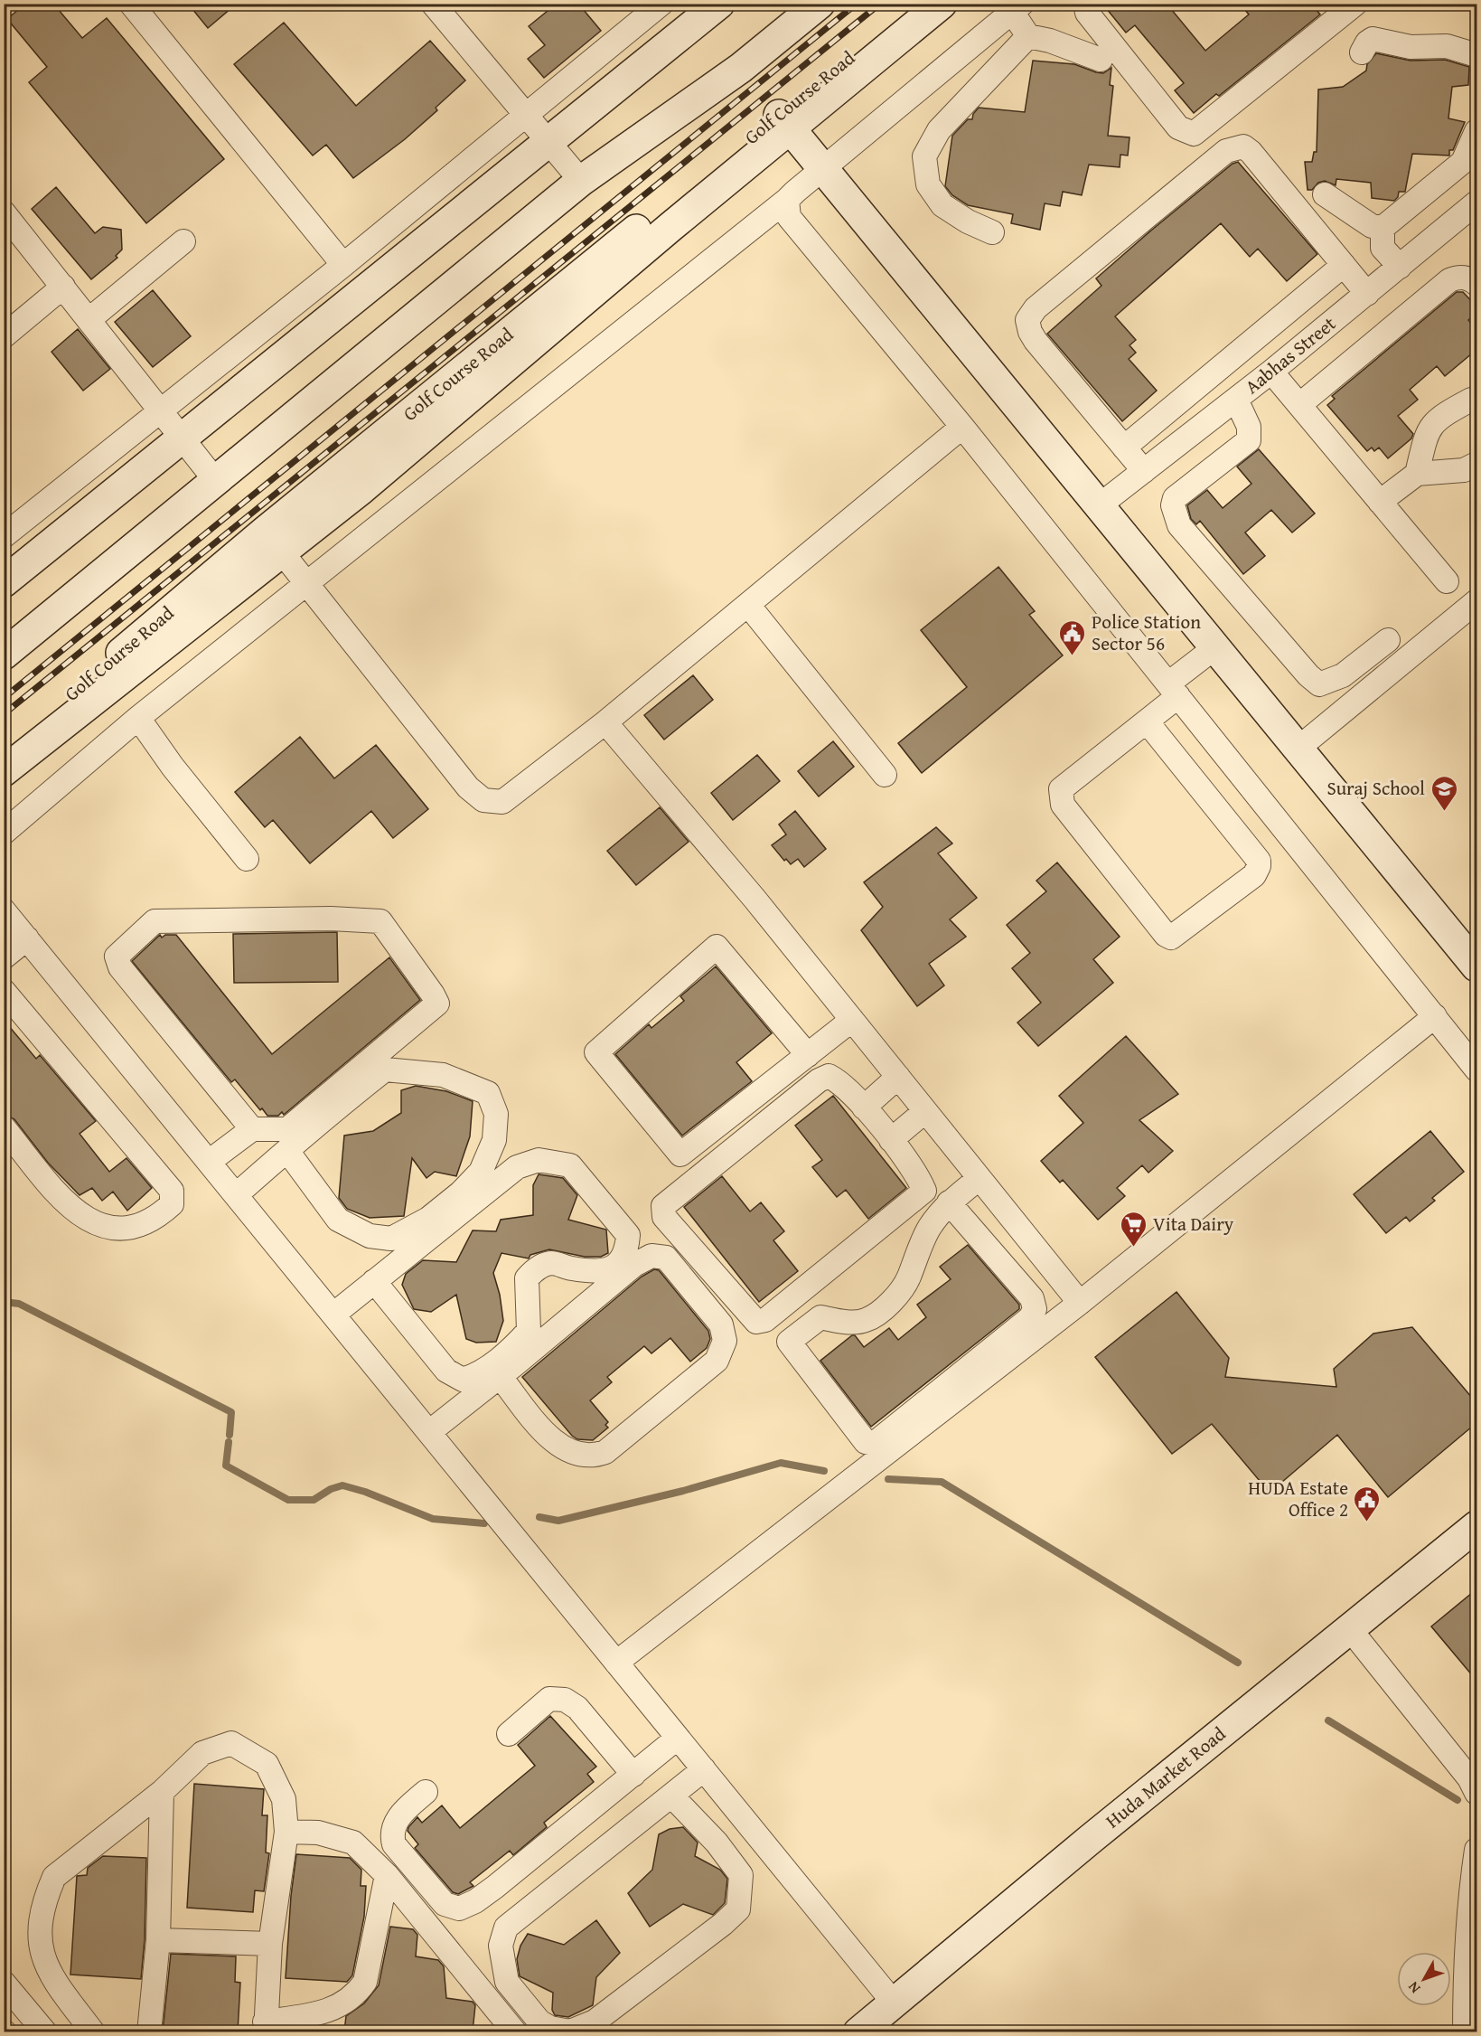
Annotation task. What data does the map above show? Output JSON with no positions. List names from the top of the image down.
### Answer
{
  "streets": {
    "street": ["Golf Course Road", "Aabhas Street", "Huda Market Road"]
  },
  "places": {
    "public building": ["Police Station Sector 56", "HUDA Estate Office 2"],
    "school or university": ["Suraj School"],
    "supermarket": ["Vita Dairy"]
  },
  "north": "bottom left"
}
